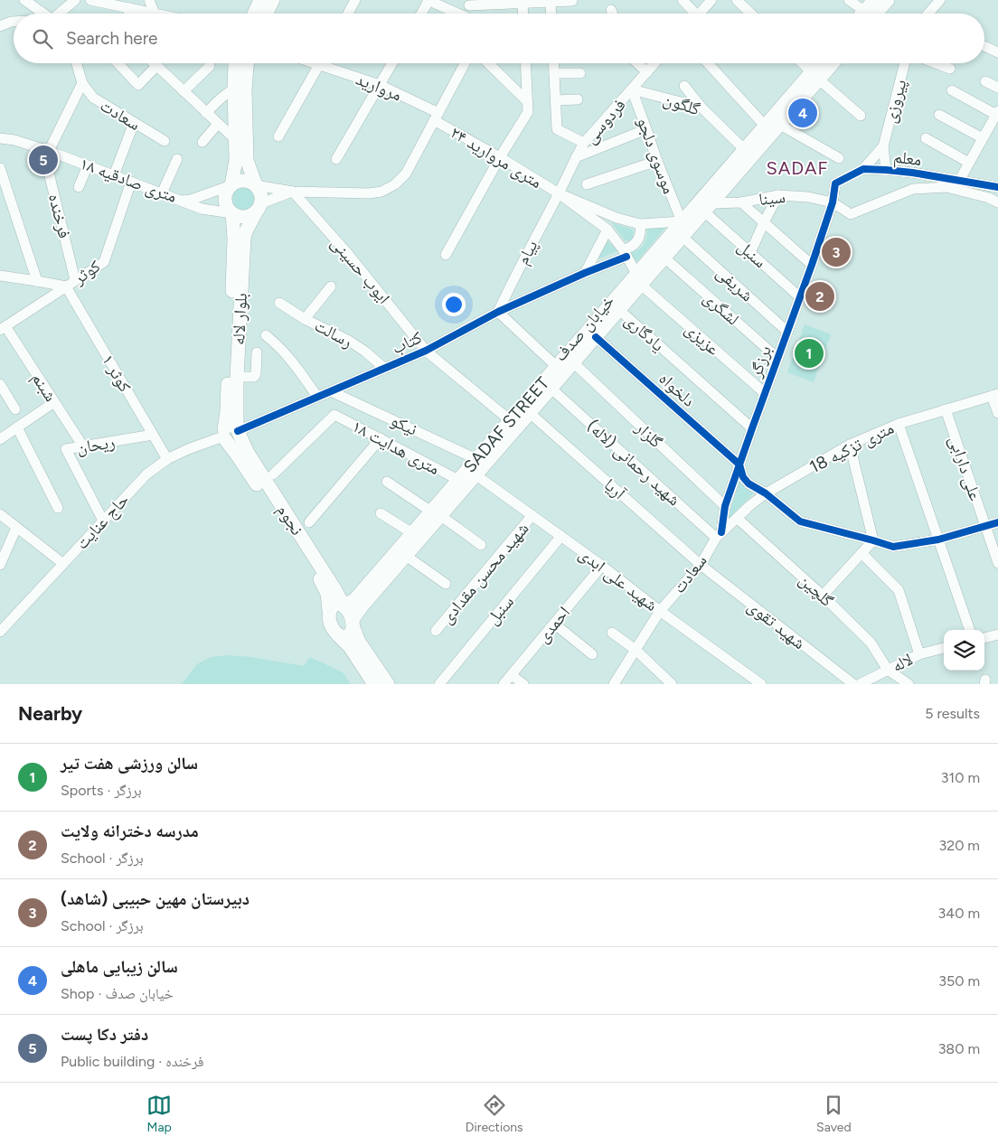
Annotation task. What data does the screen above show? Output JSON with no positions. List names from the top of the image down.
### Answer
{
  "streets": {
    "main road": [
      "بلوار لاله",
      "خیابان صدف",
      "SADAF STREET",
      "نجوم"
    ],
    "street": [
      "مروارید",
      "پیروزی",
      "گلگون",
      "سعادت",
      "فردوسی",
      "موسوی دلجو",
      "۲۴ متری مروارید",
      "معلم",
      "۱۸ متری صادقیه",
      "سینا",
      "فرخنده",
      "پیام",
      "سنبل",
      "ایوب حسینی",
      "کوثر",
      "شریفی",
      "لشگری",
      "یادگاری",
      "رسالت",
      "عزیزی",
      "کتاب",
      "برزگر",
      "کوثر ۱",
      "شبنم",
      "دلخواه",
      "نیکو",
      "گلزار",
      "ریحان",
      "۱۸ متری هدایت",
      "18 متری تزکیه",
      "شهید رحمانی (لاله)",
      "علی دارابی",
      "آریا",
      "حاج عنایت",
      "شهید محسن مقدادی",
      "شهید علی ابدی",
      "گلچین",
      "احمدی",
      "شهید تقوی",
      "لاله"
    ]
  },
  "crossings": [
    ["مروارید", "۲۴ متری مروارید"],
    ["گلگون", "فردوسی"],
    ["گلگون", "موسوی دلجو"],
    ["گلگون", "SADAF STREET"],
    ["سعادت", "برزگر"],
    ["سعادت", "18 متری تزکیه"],
    ["سعادت", "شهید رحمانی (لاله)"],
    ["سعادت", "آریا"],
    ["سعادت", "شهید علی ابدی"],
    ["سعادت", "شهید تقوی"],
    ["فردوسی", "موسوی دلجو"],
    ["فردوسی", "۲۴ متری مروارید"],
    ["فردوسی", "پیام"],
    ["موسوی دلجو", "۲۴ متری مروارید"],
    ["موسوی دلجو", "SADAF STREET"],
    ["۲۴ متری مروارید", "پیام"],
    ["۲۴ متری مروارید", "خیابان صدف"],
    ["۲۴ متری مروارید", "عزیزی"],
    ["۲۴ متری مروارید", "کتاب"],
    ["۲۴ متری مروارید", "SADAF STREET"],
    ["معلم", "سینا"],
    ["معلم", "برزگر"],
    ["۱۸ متری صادقیه", "فرخنده"],
    ["۱۸ متری صادقیه", "کوثر"],
    ["۱۸ متری صادقیه", "بلوار لاله"],
    ["سینا", "سنبل"],
    ["سینا", "خیابان صدف"],
    ["سینا", "برزگر"],
    ["فرخنده", "کوثر"],
    ["پیام", "کتاب"],
    ["سنبل", "خیابان صدف"],
    ["سنبل", "برزگر"],
    ["سنبل", "شهید علی ابدی"],
    ["ایوب حسینی", "کتاب"],
    ["ایوب حسینی", "SADAF STREET"],
    ["کوثر", "کوثر ۱"],
    ["کوثر", "شبنم"],
    ["شریفی", "خیابان صدف"],
    ["شریفی", "برزگر"],
    ["لشگری", "خیابان صدف"],
    ["لشگری", "برزگر"],
    ["بلوار لاله", "کتاب"],
    ["بلوار لاله", "نجوم"],
    ["بلوار لاله", "حاج عنایت"],
    ["خیابان صدف", "یادگاری"],
    ["خیابان صدف", "عزیزی"],
    ["خیابان صدف", "دلخواه"],
    ["خیابان صدف", "SADAF STREET"],
    ["خیابان صدف", "گلزار"],
    ["خیابان صدف", "شهید رحمانی (لاله)"],
    ["خیابان صدف", "آریا"],
    ["خیابان صدف", "نجوم"],
    ["خیابان صدف", "شهید علی ابدی"],
    ["یادگاری", "برزگر"],
    ["رسالت", "کتاب"],
    ["عزیزی", "برزگر"],
    ["عزیزی", "SADAF STREET"],
    ["کتاب", "نیکو"],
    ["کتاب", "نجوم"],
    ["کتاب", "حاج عنایت"],
    ["برزگر", "دلخواه"],
    ["برزگر", "گلزار"],
    ["برزگر", "18 متری تزکیه"],
    ["برزگر", "شهید رحمانی (لاله)"],
    ["کوثر ۱", "ریحان"],
    ["کوثر ۱", "حاج عنایت"],
    ["شبنم", "ریحان"],
    ["نیکو", "SADAF STREET"],
    ["SADAF STREET", "۱۸ متری هدایت"],
    ["SADAF STREET", "نجوم"],
    ["ریحان", "حاج عنایت"],
    ["18 متری تزکیه", "شهید رحمانی (لاله)"],
    ["18 متری تزکیه", "علی دارابی"],
    ["18 متری تزکیه", "گلچین"],
    ["آریا", "شهید تقوی"],
    ["نجوم", "حاج عنایت"],
    ["شهید محسن مقدادی", "شهید علی ابدی"],
    ["شهید علی ابدی", "احمدی"],
    ["گلچین", "لاله"]
  ],
  "districts": ["SADAF"],
  "page": {
    "search": "Search here",
    "pins": [
      "4",
      "5",
      "3",
      "2",
      "1"
    ],
    "heading": ["Nearby", "5 results"],
    "list": [
      {
        "mark": "1",
        "name": "سالن ورزشی هفت تیر",
        "note": "Sports · برزگر",
        "value": "310 m"
      },
      {
        "mark": "2",
        "name": "مدرسه دخترانه ولایت",
        "note": "School · برزگر",
        "value": "320 m"
      },
      {
        "mark": "3",
        "name": "دبیرستان مهین حبیبی (شاهد)",
        "note": "School · برزگر",
        "value": "340 m"
      },
      {
        "mark": "4",
        "name": "سالن زیبایی ماهلی",
        "note": "Shop · خیابان صدف",
        "value": "350 m"
      },
      {
        "mark": "5",
        "name": "دفتر دکا پست",
        "note": "Public building · فرخنده",
        "value": "380 m"
      }
    ],
    "nav": ["Map", "Directions", "Saved"]
  }
}
